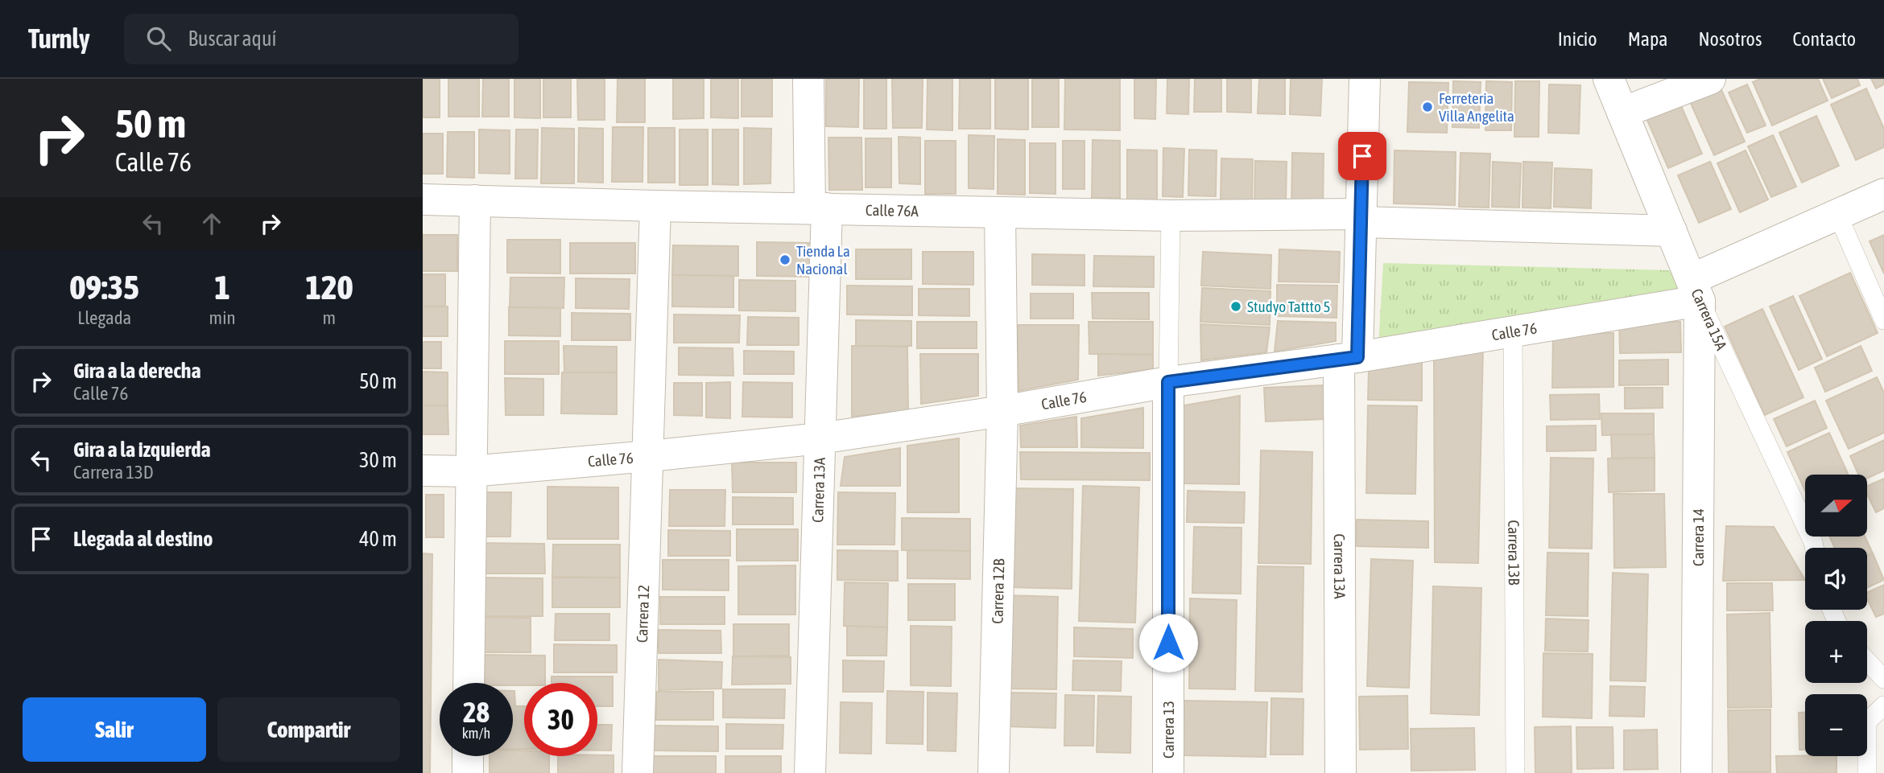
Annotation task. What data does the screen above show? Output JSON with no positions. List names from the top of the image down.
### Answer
{
  "streets": {
    "street": [
      "Calle 76A",
      "Carrera 15A",
      "Calle 76",
      "Carrera 13A",
      "Carrera 14",
      "Carrera 12B",
      "Carrera 12",
      "Carrera 13"
    ],
    "lane": ["Carrera 13B"]
  },
  "crossings": [
    ["Calle 76A", "Carrera 15A"],
    ["Calle 76A", "Carrera 13A"],
    ["Calle 76A", "Carrera 12"],
    ["Carrera 15A", "Calle 76"],
    ["Carrera 15A", "Carrera 14"],
    ["Calle 76", "Carrera 13A"],
    ["Calle 76", "Carrera 14"],
    ["Calle 76", "Carrera 13B"],
    ["Calle 76", "Carrera 12B"],
    ["Calle 76", "Carrera 12"],
    ["Calle 76", "Carrera 13"]
  ],
  "places": ["Ferreteria Villa Angelita", "Tienda La Nacional", "Studyo Tattto 5"],
  "north": "right",
  "page": {
    "header": "Turnly",
    "search": "Buscar aquí",
    "nav": [
      "Inicio",
      "Mapa",
      "Nosotros",
      "Contacto"
    ],
    "turn": ["50 m", "Calle 76"],
    "eta": [
      "09:35",
      "Llegada",
      "1",
      "min",
      "120",
      "m"
    ],
    "list": [
      {
        "name": "Gira a la derecha",
        "note": "Calle 76",
        "value": "50 m"
      },
      {
        "name": "Gira a la izquierda",
        "note": "Carrera 13D",
        "value": "30 m"
      },
      {
        "name": "Llegada al destino",
        "value": "40 m"
      }
    ],
    "map_buttons": ["+", "−"],
    "speed": "28 km/h",
    "limit": "30",
    "buttons": ["Salir", "Compartir"]
  }
}
